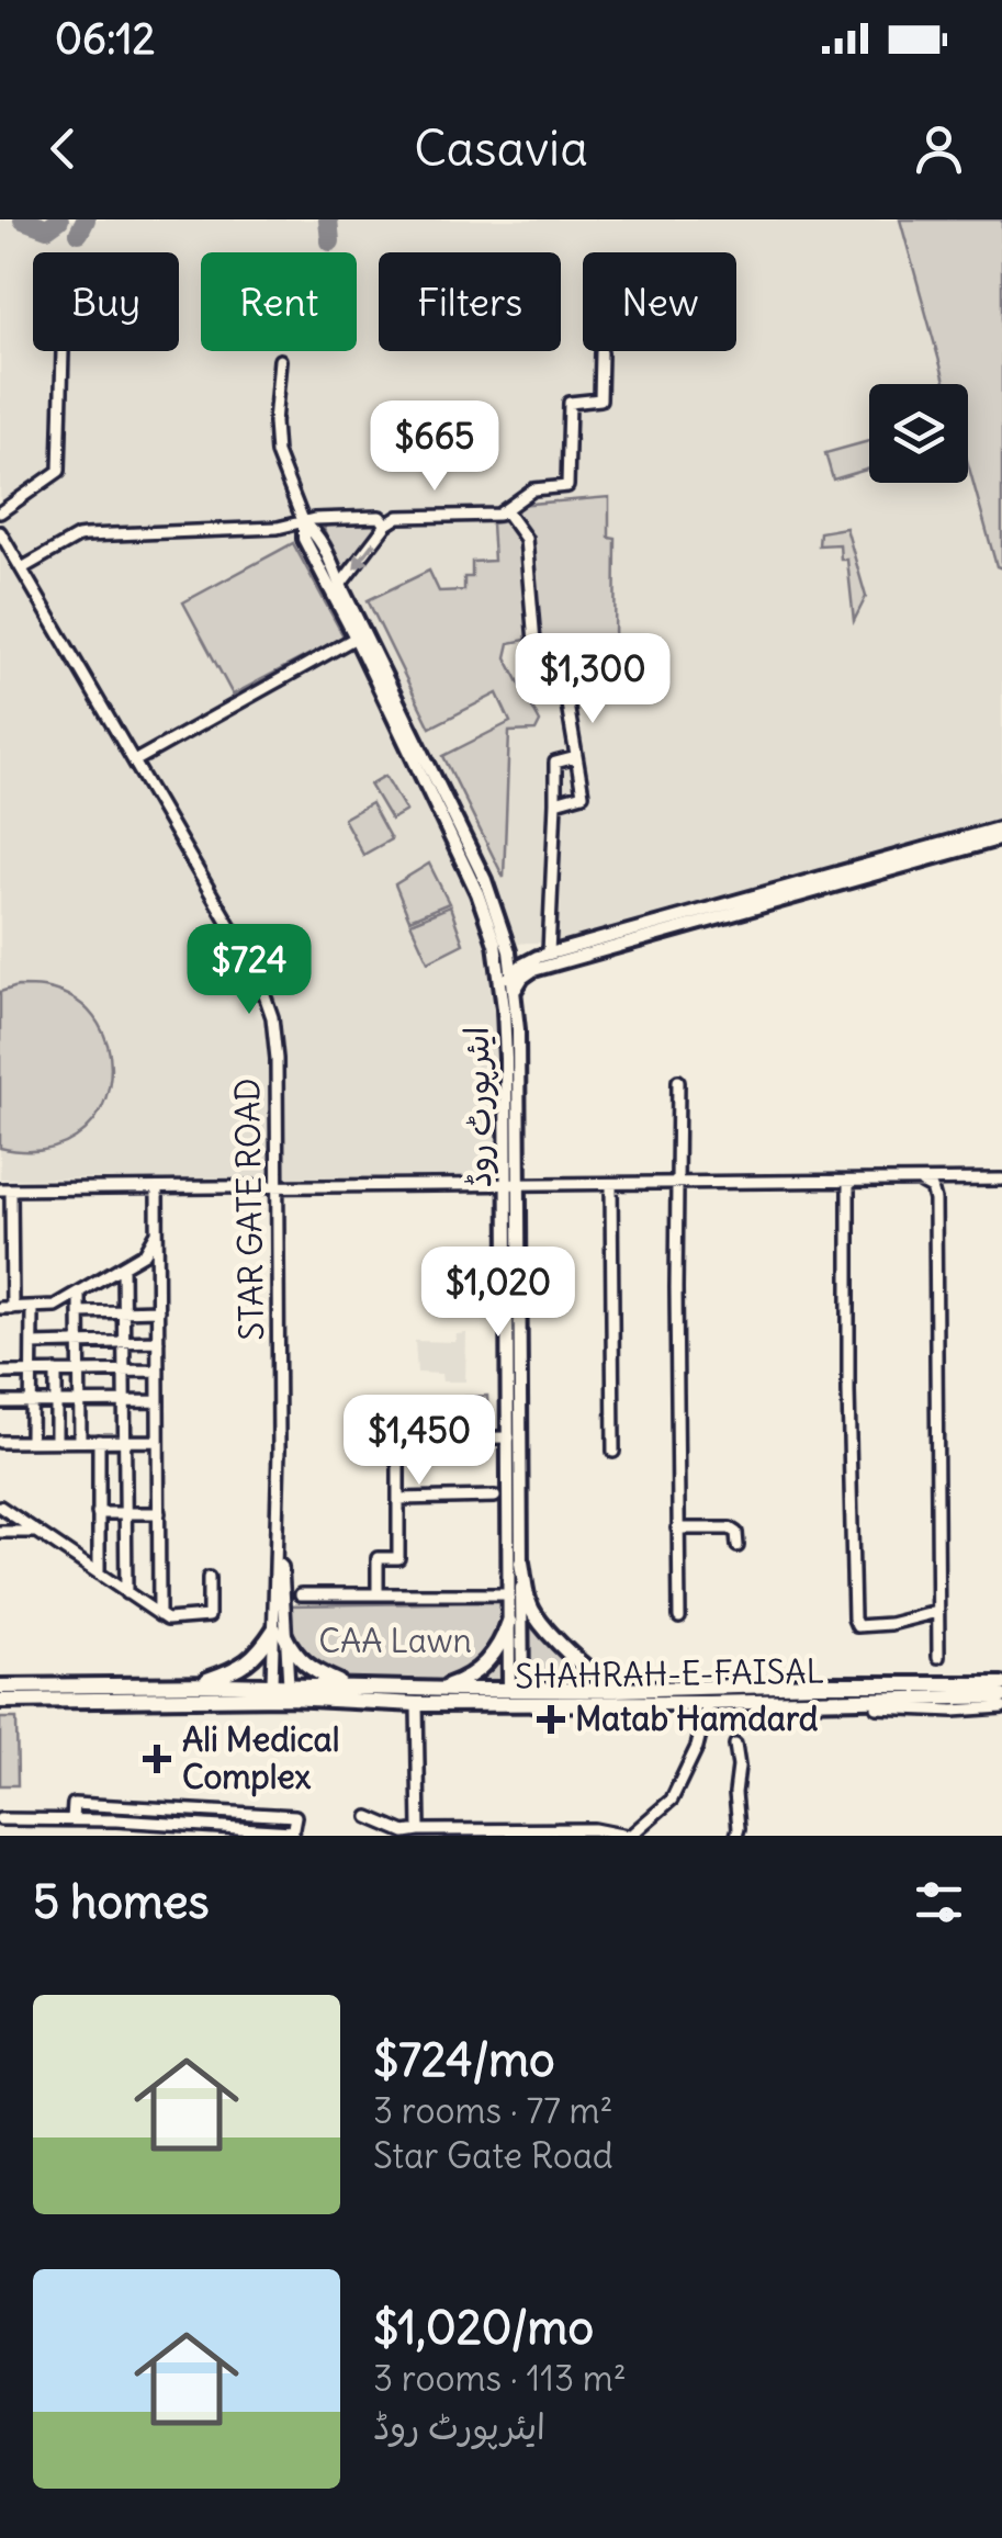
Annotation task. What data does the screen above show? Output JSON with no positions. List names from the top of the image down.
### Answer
{
  "streets": {
    "highway": ["SHAHRAH-E-FAISAL"],
    "main road": ["ایئرپورٹ روڈ"],
    "street": ["STAR GATE ROAD"]
  },
  "crossings": [
    ["ایئرپورٹ روڈ", "SHAHRAH-E-FAISAL"],
    ["STAR GATE ROAD", "SHAHRAH-E-FAISAL"]
  ],
  "parks": ["CAA Lawn"],
  "places": {
    "health": ["Matab Hamdard", "Ali Medical Complex"]
  },
  "page": {
    "status": "06:12",
    "header": "Casavia",
    "chip": [
      "Buy",
      "Rent",
      "Filters",
      "New"
    ],
    "price": [
      "$665",
      "$1,300",
      "$724",
      "$1,020",
      "$1,450"
    ],
    "heading": "5 homes",
    "list": [
      {
        "name": "$724/mo",
        "note": "3 rooms · 77 m² · Star Gate Road"
      },
      {
        "name": "$1,020/mo",
        "note": "3 rooms · 113 m² · ایئرپورٹ روڈ"
      }
    ]
  }
}
